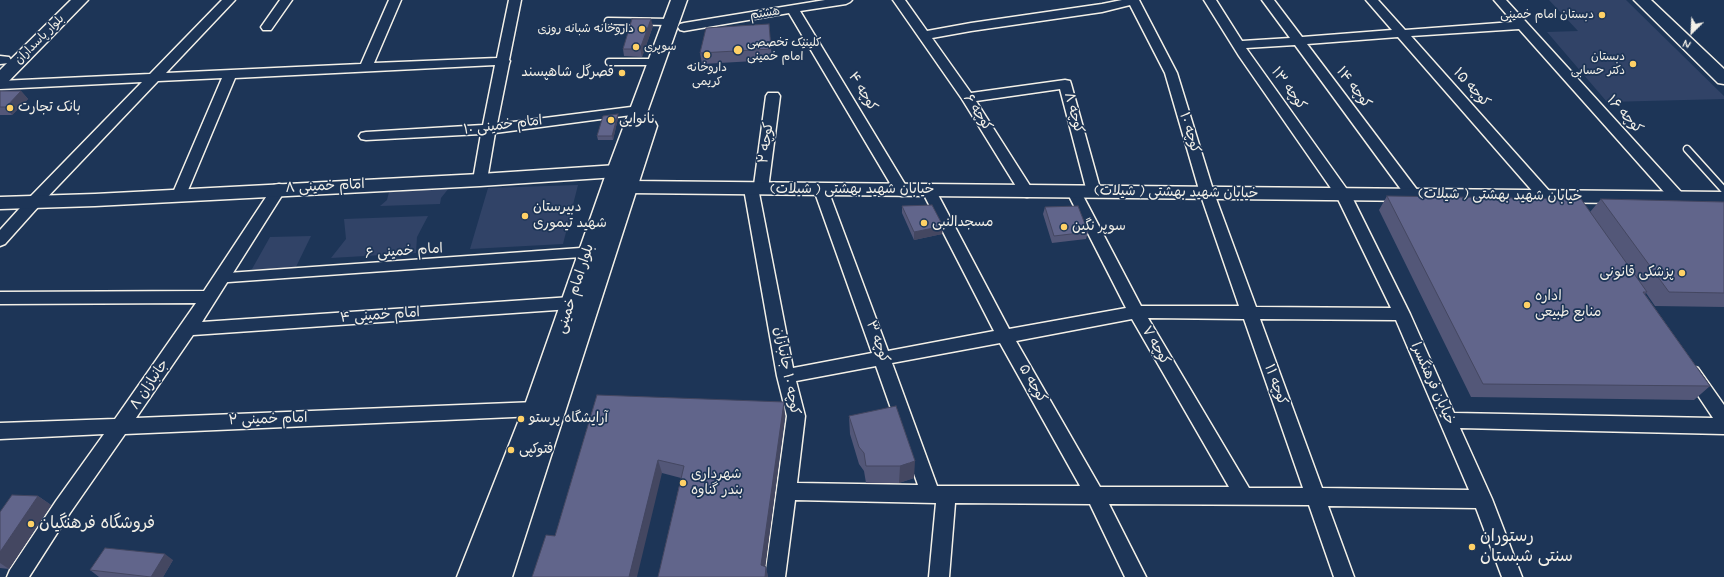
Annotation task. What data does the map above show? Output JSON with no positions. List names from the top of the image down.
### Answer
{
  "streets": {
    "main road": ["بلوار پاسداران", "بلوار امام خمینی"],
    "street": [
      "هشتم",
      "کوچه ۱۴",
      "کوچه ۱۵",
      "کوچه ۱۳",
      "کوچه ۴",
      "کوچه ۶",
      "کوچه ۸",
      "کوچه ۱۶",
      "امام خمینی ۱۰",
      "کوچه ۱۰",
      "کوچه ۲",
      "امام خمینی ۸",
      "خیابان شهید بهشتی ( شیلات)",
      "امام خمینی ۴",
      "کوچه ۳",
      "کوچه ۷",
      "کوچه ۱۰ جانبازان",
      "کوچه ۵",
      "خیابان فرهنگسرا",
      "جانبازان ۸",
      "کوچه ۱۱",
      "امام خمینی ۲"
    ],
    "lane": ["امام خمینی ۶"]
  },
  "crossings": [
    ["هشتم", "کوچه ۴"],
    ["هشتم", "بلوار امام خمینی"],
    ["کوچه ۱۴", "خیابان شهید بهشتی ( شیلات)"],
    ["کوچه ۱۵", "خیابان شهید بهشتی ( شیلات)"],
    ["کوچه ۱۳", "خیابان شهید بهشتی ( شیلات)"],
    ["کوچه ۱۳", "خیابان فرهنگسرا"],
    ["کوچه ۴", "خیابان شهید بهشتی ( شیلات)"],
    ["کوچه ۶", "کوچه ۸"],
    ["کوچه ۶", "خیابان شهید بهشتی ( شیلات)"],
    ["کوچه ۸", "خیابان شهید بهشتی ( شیلات)"],
    ["کوچه ۱۶", "خیابان شهید بهشتی ( شیلات)"],
    ["امام خمینی ۱۰", "بلوار امام خمینی"],
    ["کوچه ۱۰", "خیابان شهید بهشتی ( شیلات)"],
    ["کوچه ۱۰", "کوچه ۱۱"],
    ["کوچه ۲", "خیابان شهید بهشتی ( شیلات)"],
    ["کوچه ۲", "کوچه ۱۰ جانبازان"],
    ["امام خمینی ۸", "خیابان شهید بهشتی ( شیلات)"],
    ["امام خمینی ۸", "بلوار امام خمینی"],
    ["امام خمینی ۸", "جانبازان ۸"],
    ["خیابان شهید بهشتی ( شیلات)", "بلوار امام خمینی"],
    ["خیابان شهید بهشتی ( شیلات)", "کوچه ۳"],
    ["خیابان شهید بهشتی ( شیلات)", "کوچه ۷"],
    ["خیابان شهید بهشتی ( شیلات)", "کوچه ۱۰ جانبازان"],
    ["خیابان شهید بهشتی ( شیلات)", "کوچه ۵"],
    ["خیابان شهید بهشتی ( شیلات)", "خیابان فرهنگسرا"],
    ["خیابان شهید بهشتی ( شیلات)", "کوچه ۱۱"],
    ["امام خمینی ۶", "بلوار امام خمینی"],
    ["امام خمینی ۶", "جانبازان ۸"],
    ["بلوار امام خمینی", "امام خمینی ۴"],
    ["بلوار امام خمینی", "امام خمینی ۲"],
    ["امام خمینی ۴", "جانبازان ۸"],
    ["جانبازان ۸", "امام خمینی ۲"]
  ],
  "places": [
    "دبستان امام خمینی",
    "داروخانه شبانه روزی",
    "سوپری",
    "کلینیک تخصصی امام خمینی",
    "داروخانه کریمی",
    "دبستان دکتر حسابی",
    "قصرگل شاهپسند",
    "بانک تجارت",
    "نانوایی",
    "دبیرستان شهید تیموری",
    "مسجدالنبی",
    "سوپر نگین",
    "پزشکی قانونی",
    "اداره منابع طبیعی",
    "آرایشگاه پرستو",
    "فتوکپی",
    "شهرداری بندر گناوه",
    "فروشگاه فرهنگیان",
    "رستوران سنتی شبستان"
  ],
  "north": "bottom left"
}
